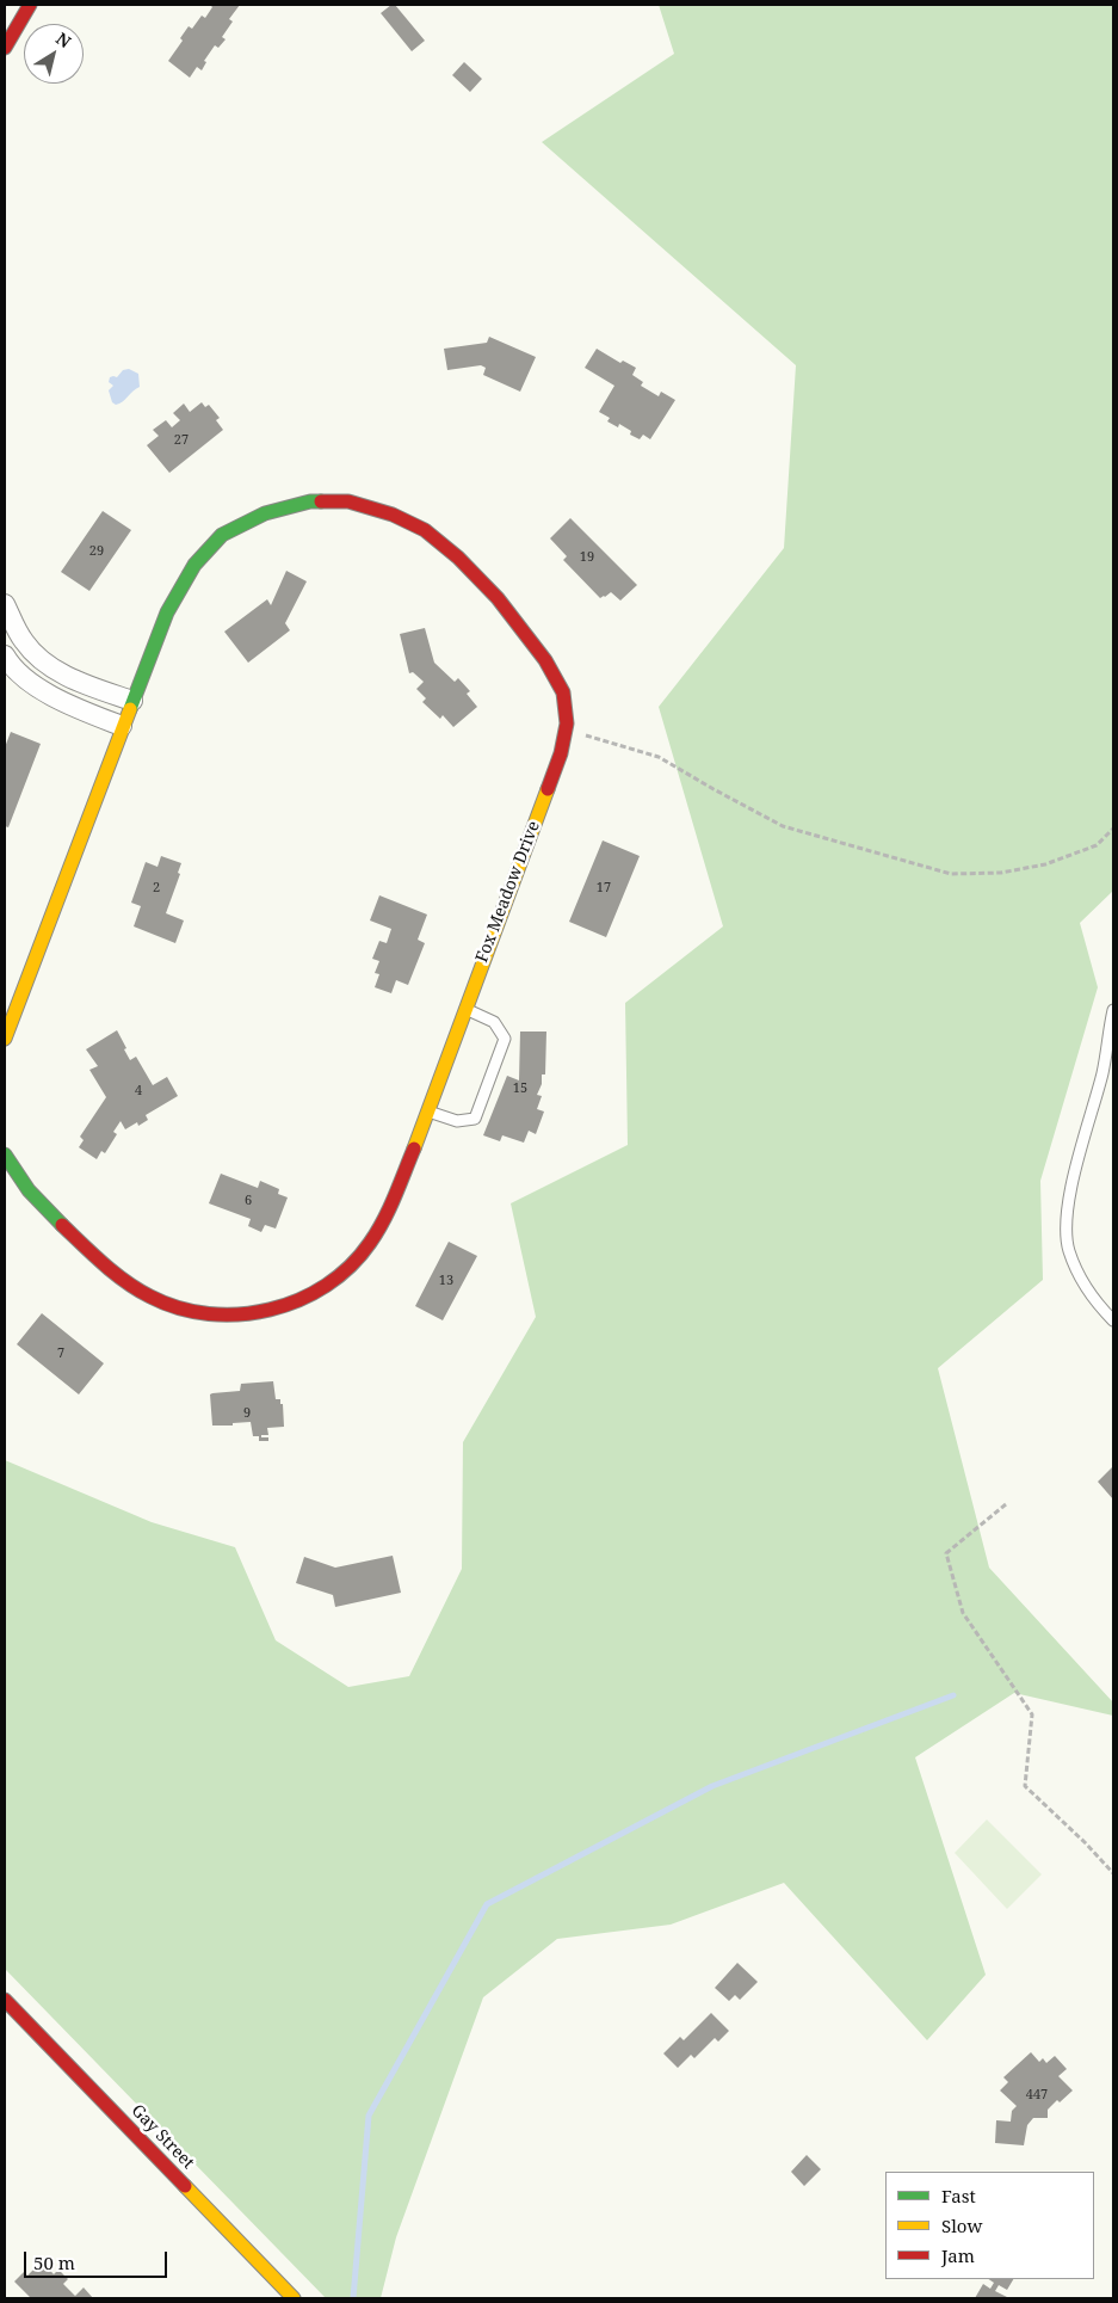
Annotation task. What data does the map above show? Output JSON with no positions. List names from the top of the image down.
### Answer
{
  "streets": {
    "street": ["Fox Meadow Drive", "Gay Street"]
  },
  "house_numbers": [
    "27",
    "29",
    "19",
    "2",
    "17",
    "15",
    "4",
    "6",
    "13",
    "7",
    "9",
    "447"
  ],
  "legend": ["Fast", "Slow", "Jam"],
  "scale_bar": "50 m",
  "north": "top right"
}
